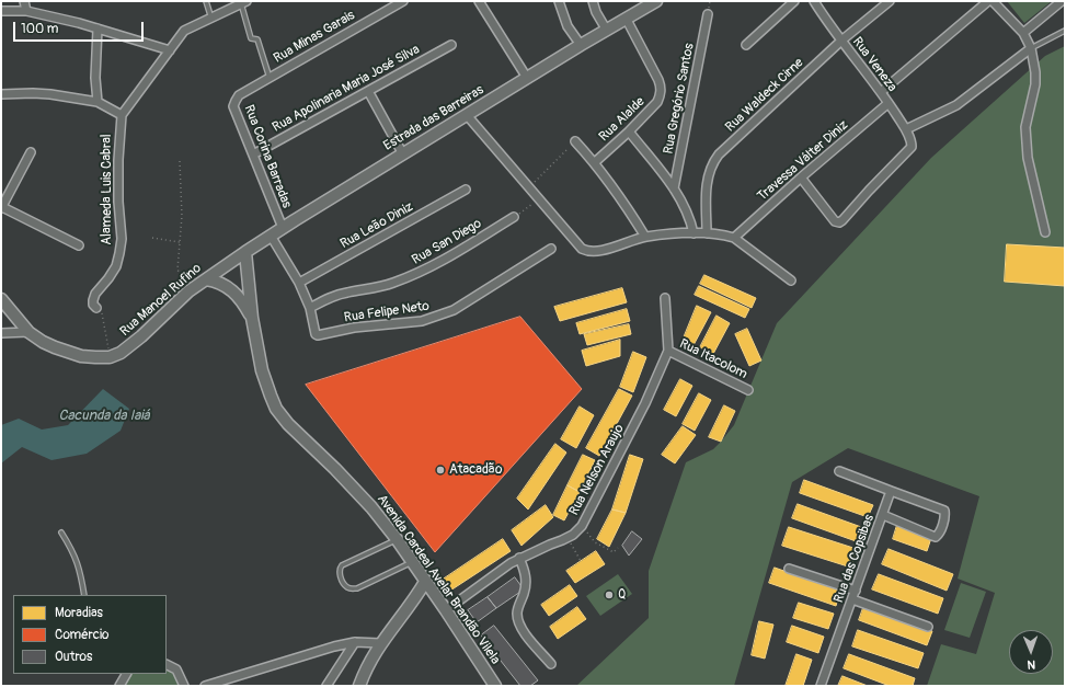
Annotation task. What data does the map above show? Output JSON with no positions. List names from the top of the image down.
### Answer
{
  "streets": {
    "main road": ["Estrada das Barreiras", "Rua Manoel Rufino", "Avenida Cardeal Avelar Brandão Vilela"],
    "street": [
      "Rua Minas Garais",
      "Rua Veneza",
      "Rua Apolinaria Maria José Silva",
      "Rua Waldeck Cirne",
      "Rua Gregório Santos",
      "Rua Alalde",
      "Rua Corina Barradas",
      "Travessa Válter Diniz",
      "Alameda Luis Cabral",
      "Rua Leão Diniz",
      "Rua San Diego",
      "Rua Felipe Neto",
      "Rua Itacolom",
      "Rua Nelson Araujo",
      "Rua das Copsibas"
    ]
  },
  "crossings": [
    ["Rua Minas Garais", "Rua Corina Barradas"],
    ["Rua Veneza", "Rua Waldeck Cirne"],
    ["Rua Veneza", "Travessa Válter Diniz"],
    ["Rua Apolinaria Maria José Silva", "Rua Corina Barradas"],
    ["Estrada das Barreiras", "Rua Alalde"],
    ["Estrada das Barreiras", "Rua Corina Barradas"],
    ["Estrada das Barreiras", "Rua Manoel Rufino"],
    ["Estrada das Barreiras", "Rua Felipe Neto"],
    ["Estrada das Barreiras", "Avenida Cardeal Avelar Brandão Vilela"],
    ["Rua Leão Diniz", "Rua Felipe Neto"],
    ["Rua San Diego", "Rua Felipe Neto"],
    ["Rua Manoel Rufino", "Avenida Cardeal Avelar Brandão Vilela"],
    ["Rua Itacolom", "Rua Nelson Araujo"],
    ["Rua Nelson Araujo", "Avenida Cardeal Avelar Brandão Vilela"]
  ],
  "water": ["Cacunda da Iaiá"],
  "places": ["Atacadão", "Q"],
  "legend": ["Moradias", "Comércio", "Outros"],
  "scale_bar": "100 m",
  "north": "bottom"
}
